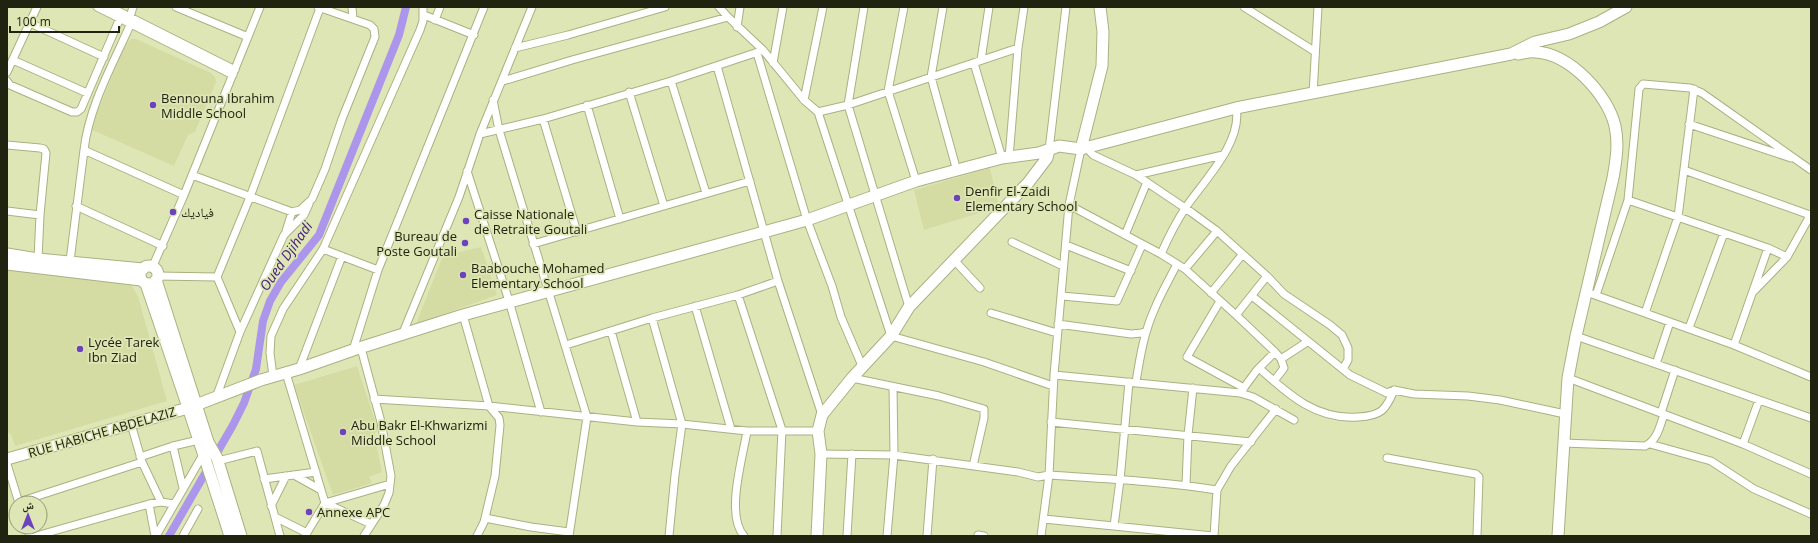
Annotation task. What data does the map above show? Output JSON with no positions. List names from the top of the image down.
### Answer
{
  "streets": {
    "street": ["RUE HABICHE ABDELAZIZ"]
  },
  "water": ["Oued Djihadi"],
  "places": [
    "Bennouna Ibrahim Middle School",
    "Denfir El-Zaidi Elementary School",
    "فياديك",
    "Caisse Nationale de Retraite Goutali",
    "Bureau de Poste Goutali",
    "Baabouche Mohamed Elementary School",
    "Lycée Tarek Ibn Ziad",
    "Abu Bakr El-Khwarizmi Middle School",
    "Annexe APC"
  ],
  "scale_bar": "100 m",
  "north": "top"
}
